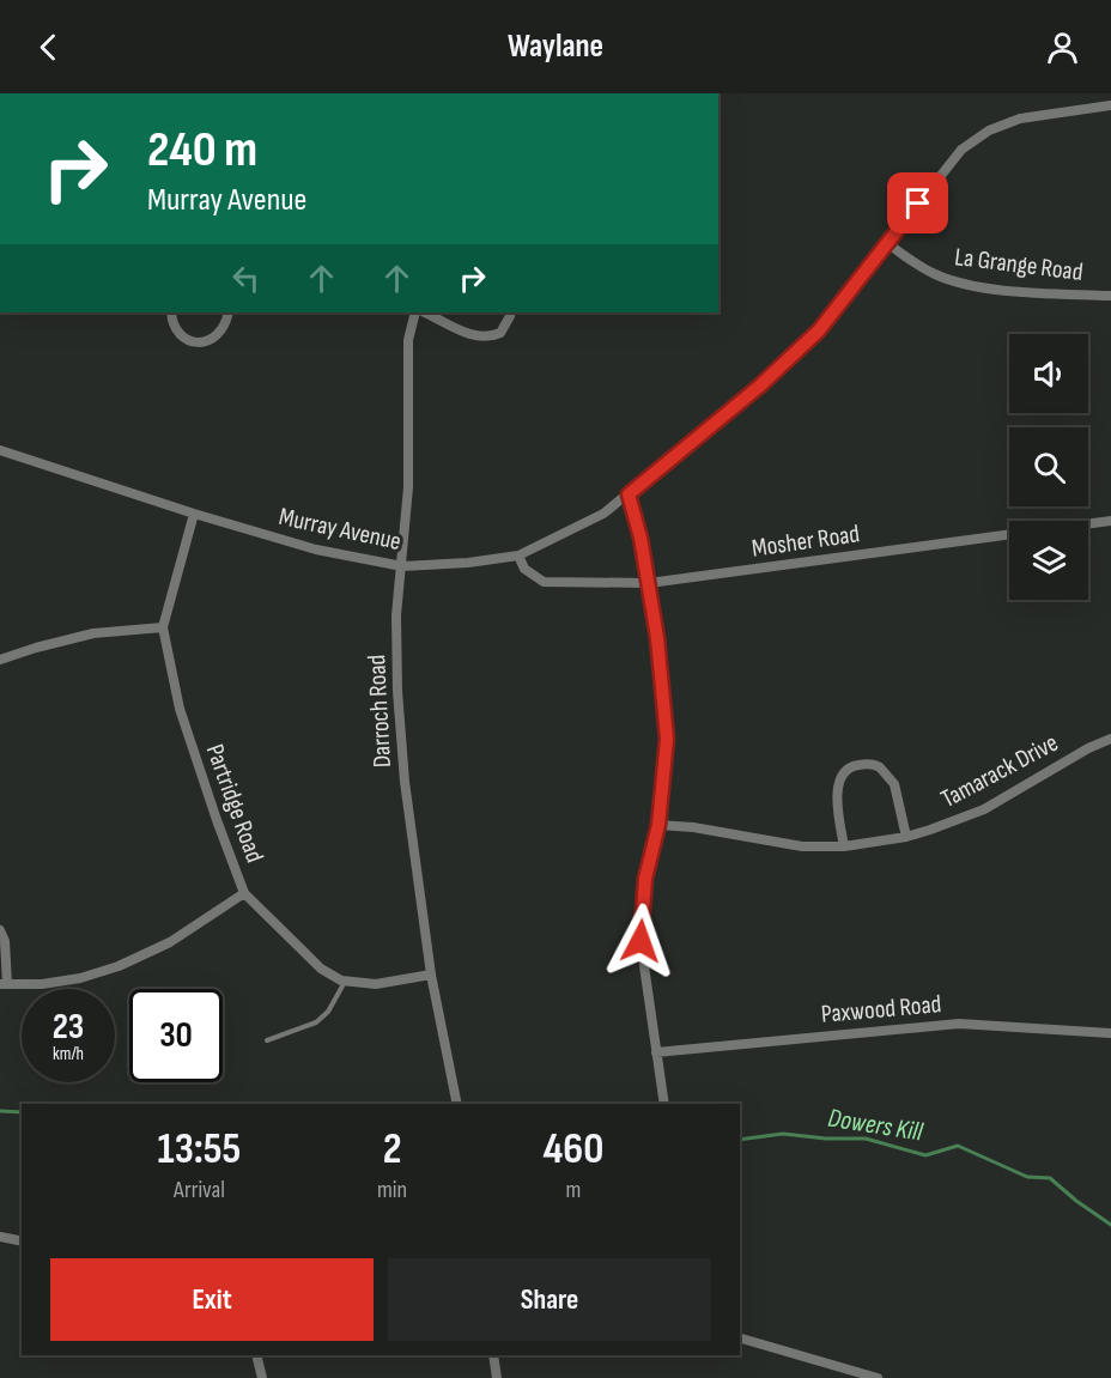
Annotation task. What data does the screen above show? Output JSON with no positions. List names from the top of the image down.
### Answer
{
  "streets": {
    "street": [
      "La Grange Road",
      "Murray Avenue",
      "Mosher Road",
      "Darroch Road",
      "Tamarack Drive",
      "Partridge Road",
      "Paxwood Road"
    ]
  },
  "crossings": [
    ["La Grange Road", "Murray Avenue"],
    ["Murray Avenue", "Mosher Road"],
    ["Murray Avenue", "Darroch Road"],
    ["Murray Avenue", "Partridge Road"],
    ["Darroch Road", "Partridge Road"]
  ],
  "water": ["Dowers Kill"],
  "page": {
    "header": "Waylane",
    "turn": ["240 m", "Murray Avenue"],
    "speed": "23 km/h",
    "limit": "30",
    "eta": [
      "13:55",
      "Arrival",
      "2",
      "min",
      "460",
      "m"
    ],
    "buttons": ["Exit", "Share"]
  }
}
